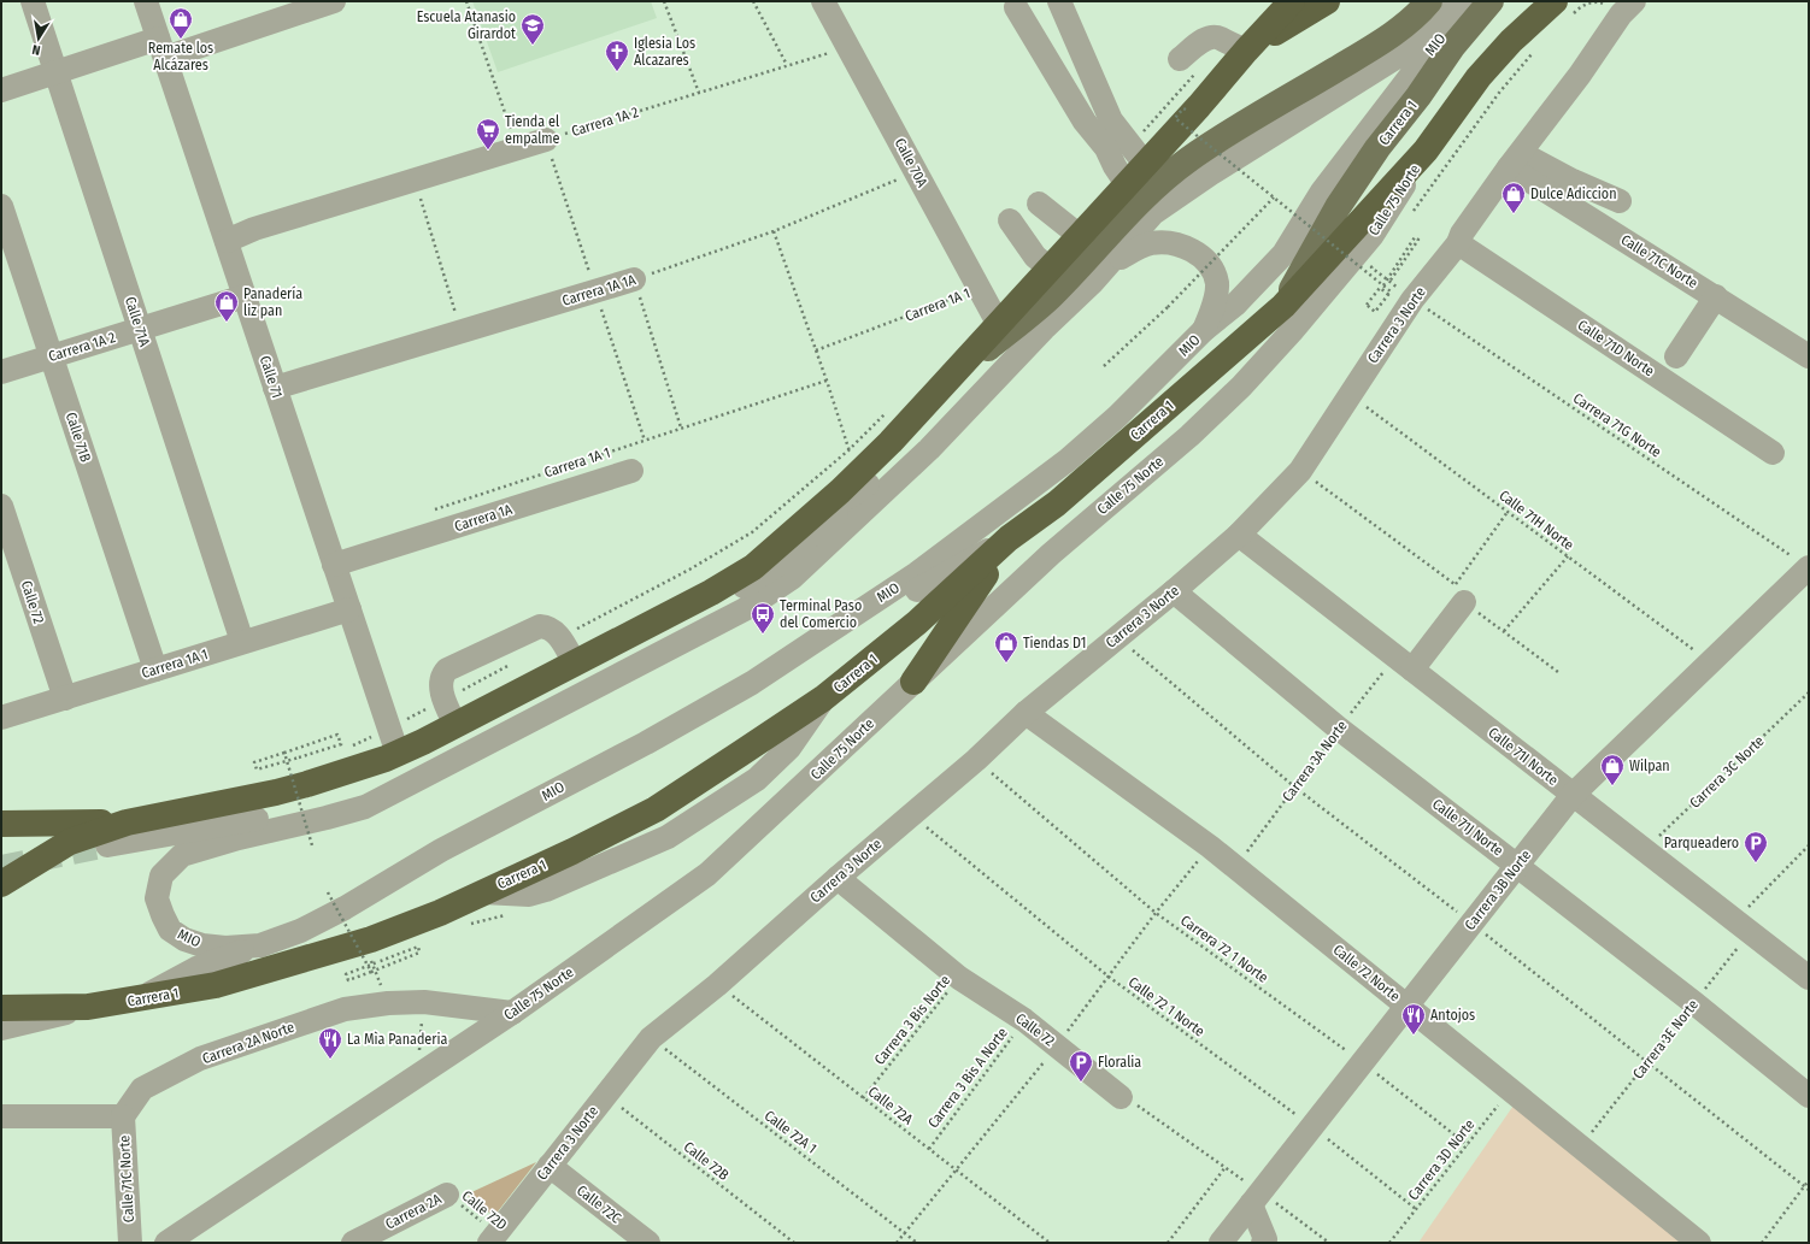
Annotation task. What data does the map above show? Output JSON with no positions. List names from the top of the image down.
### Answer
{
  "streets": {
    "highway": ["Carrera 1"],
    "street": [
      "MIO",
      "Carrera 1A 2",
      "Calle 70A",
      "Calle 75 Norte",
      "Calle 71C Norte",
      "Carrera 1A 1A",
      "Carrera 1A 1",
      "Calle 71A",
      "Carrera 3 Norte",
      "Calle 71D Norte",
      "Calle 71",
      "Calle 71B",
      "Carrera 1A",
      "Calle 72",
      "Calle 71I Norte",
      "Calle 71J Norte",
      "Carrera 3B Norte",
      "Calle 72 Norte",
      "Carrera 2A Norte",
      "Calle 72C",
      "Carrera 2A"
    ],
    "path": [
      "Carrera 71G Norte",
      "Calle 71H Norte",
      "Carrera 3A Norte",
      "Carrera 3C Norte",
      "Carrera 72 1 Norte",
      "Calle 72 1 Norte",
      "Carrera 3 Bis Norte",
      "Carrera 3E Norte",
      "Carrera 3 Bis A Norte",
      "Calle 72A",
      "Calle 72A 1",
      "Carrera 3D Norte",
      "Calle 72B",
      "Calle 72D"
    ]
  },
  "crossings": [
    ["MIO", "Carrera 1"],
    ["Carrera 1A 2", "Calle 70A"],
    ["Carrera 1A 2", "Calle 71A"],
    ["Carrera 1A 2", "Calle 71"],
    ["Carrera 1A 2", "Calle 71B"],
    ["Carrera 1", "Calle 71"],
    ["Calle 70A", "Carrera 1A 1A"],
    ["Calle 70A", "Carrera 1A 1"],
    ["Calle 75 Norte", "Carrera 2A Norte"],
    ["Calle 71C Norte", "Carrera 3 Norte"],
    ["Calle 71C Norte", "Carrera 2A Norte"],
    ["Carrera 1A 1A", "Calle 71"],
    ["Carrera 1A 1", "Calle 71A"],
    ["Carrera 1A 1", "Calle 71"],
    ["Carrera 1A 1", "Calle 71B"],
    ["Carrera 1A 1", "Calle 72"],
    ["Carrera 3 Norte", "Calle 71D Norte"],
    ["Carrera 3 Norte", "Carrera 71G Norte"],
    ["Carrera 3 Norte", "Calle 71H Norte"],
    ["Carrera 3 Norte", "Calle 72"],
    ["Carrera 3 Norte", "Calle 71I Norte"],
    ["Carrera 3 Norte", "Calle 71J Norte"],
    ["Carrera 3 Norte", "Carrera 72 1 Norte"],
    ["Carrera 3 Norte", "Calle 72 Norte"],
    ["Carrera 3 Norte", "Calle 72 1 Norte"],
    ["Carrera 3 Norte", "Calle 72A"],
    ["Carrera 3 Norte", "Calle 72A 1"],
    ["Carrera 3 Norte", "Calle 72B"],
    ["Carrera 3 Norte", "Calle 72C"],
    ["Carrera 3 Norte", "Calle 72D"],
    ["Calle 71", "Carrera 1A"],
    ["Carrera 71G Norte", "Carrera 3B Norte"],
    ["Calle 71H Norte", "Carrera 3B Norte"],
    ["Calle 72", "Carrera 3 Bis Norte"],
    ["Calle 72", "Carrera 3 Bis A Norte"],
    ["Calle 71I Norte", "Carrera 3A Norte"],
    ["Calle 71I Norte", "Carrera 3C Norte"],
    ["Calle 71I Norte", "Carrera 3B Norte"],
    ["Calle 71I Norte", "Carrera 3E Norte"],
    ["Carrera 3A Norte", "Calle 71J Norte"],
    ["Carrera 3A Norte", "Calle 72 Norte"],
    ["Calle 71J Norte", "Carrera 3B Norte"],
    ["Calle 71J Norte", "Carrera 3E Norte"],
    ["Carrera 3B Norte", "Carrera 72 1 Norte"],
    ["Carrera 3B Norte", "Calle 72 Norte"],
    ["Carrera 3B Norte", "Calle 72 1 Norte"],
    ["Carrera 72 1 Norte", "Carrera 3D Norte"],
    ["Calle 72 Norte", "Carrera 3E Norte"],
    ["Calle 72 Norte", "Carrera 3D Norte"],
    ["Calle 72 1 Norte", "Carrera 3D Norte"],
    ["Carrera 3 Bis Norte", "Calle 72A"],
    ["Carrera 3 Bis A Norte", "Calle 72A"],
    ["Calle 72D", "Carrera 2A"]
  ],
  "places": {
    "shop": [
      "Remate los Alcázares",
      "Dulce Adiccion",
      "Panadería liz pan",
      "Tiendas D1",
      "Wilpan"
    ],
    "school or university": ["Escuela Atanasio Girardot"],
    "church": ["Iglesia Los Alcazares"],
    "supermarket": ["Tienda el empalme"],
    "bus stop": ["Terminal Paso del Comercio"],
    "parking": ["Parqueadero", "Floralia"],
    "restaurant": ["Antojos", "La Mìa Panaderia"]
  },
  "north": "bottom"
}
